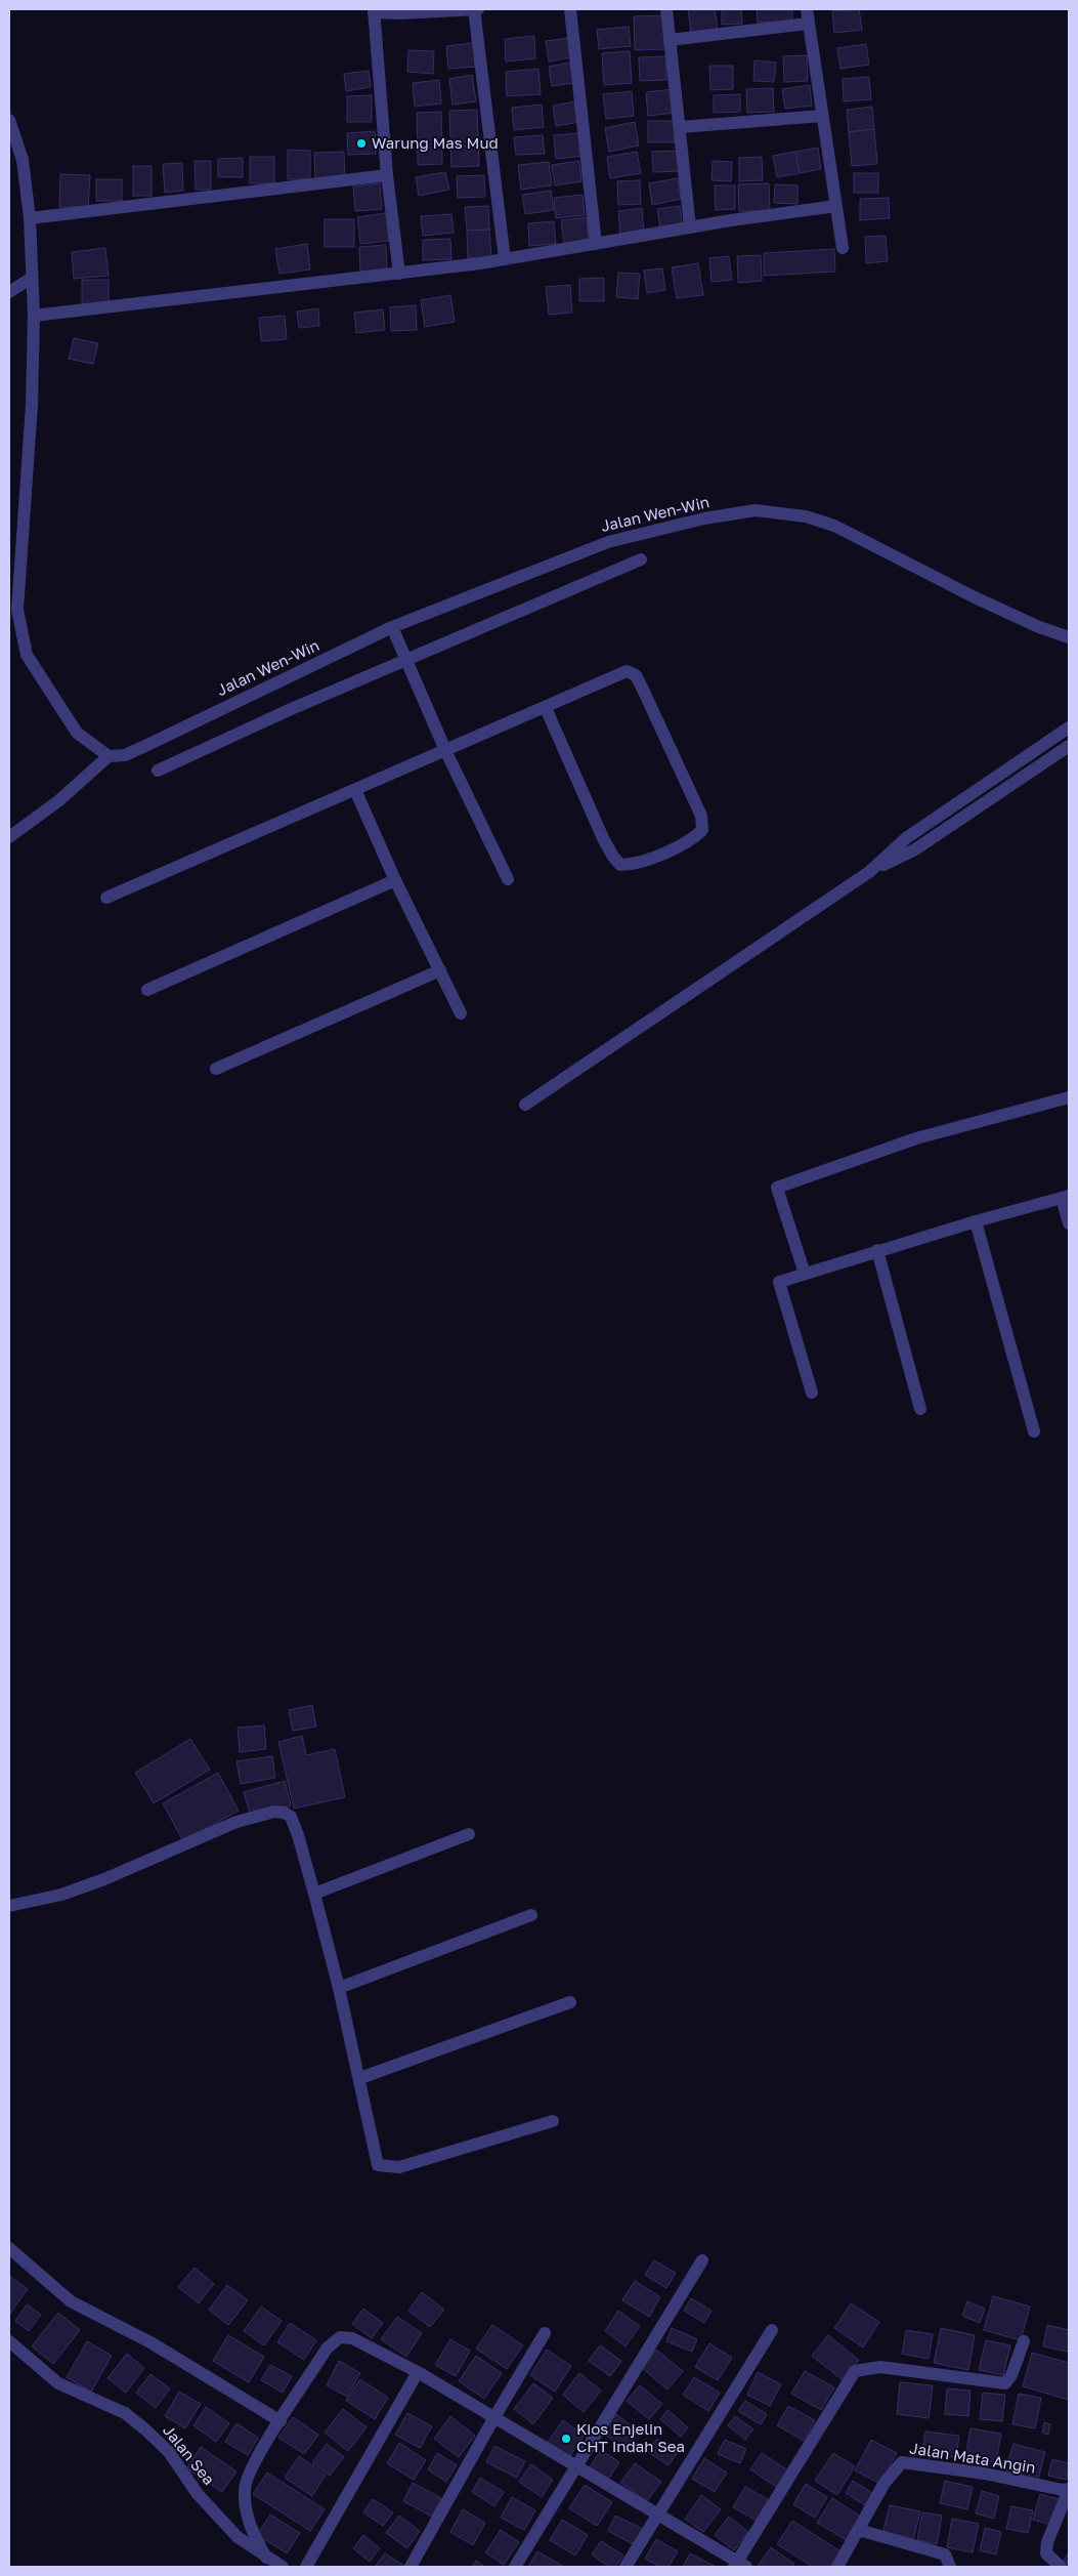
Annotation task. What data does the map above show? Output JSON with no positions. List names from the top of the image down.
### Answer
{
  "streets": {
    "street": ["Jalan Wen-Win", "Jalan Sea", "Jalan Mata Angin"]
  },
  "places": ["Warung Mas Mud", "Kios Enjelin CHT Indah Sea"]
}
